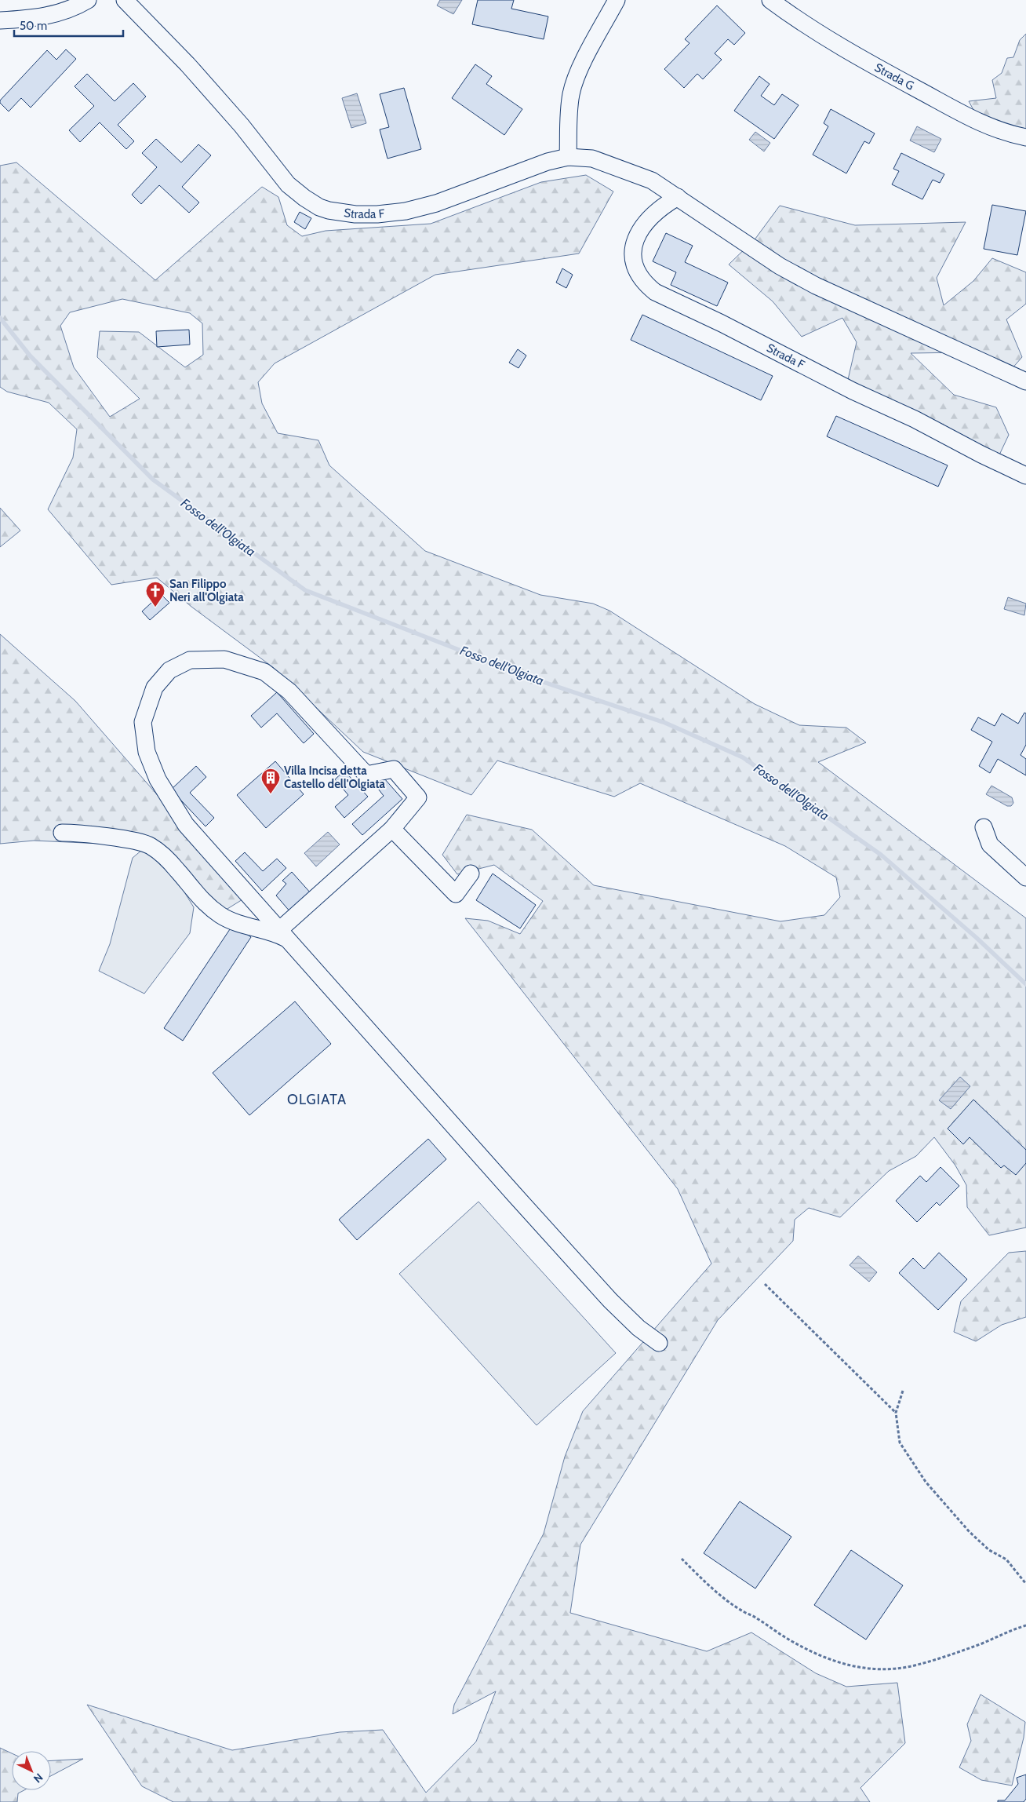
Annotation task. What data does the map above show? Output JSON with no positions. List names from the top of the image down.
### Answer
{
  "streets": {
    "street": ["Strada G", "Strada F"]
  },
  "districts": ["OLGIATA"],
  "water": ["Fosso dell’Olgiata"],
  "places": {
    "church": ["San Filippo Neri all'Olgiata"],
    "building": ["Villa Incisa detta Castello dell'Olgiata"]
  },
  "scale_bar": "50 m",
  "north": "bottom right"
}
